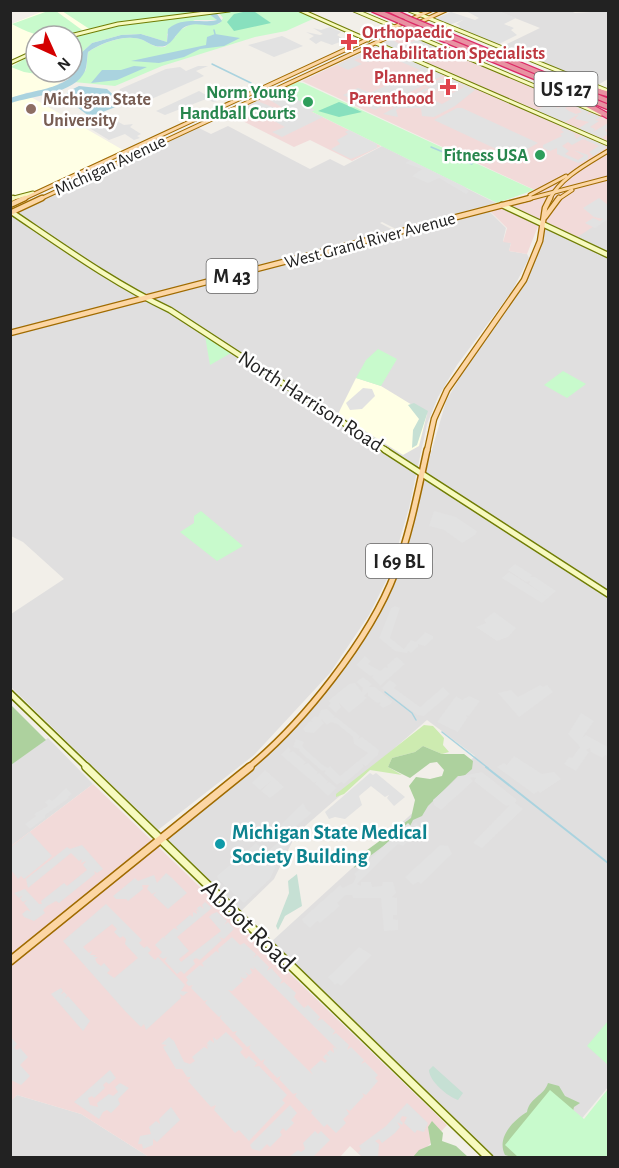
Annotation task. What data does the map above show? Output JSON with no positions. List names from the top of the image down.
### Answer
{
  "streets": {
    "highway": ["US 127"],
    "main road": [
      "Michigan Avenue",
      "West Grand River Avenue",
      "M 43",
      "I 69 BL"
    ],
    "street": ["North Harrison Road", "Abbot Road"]
  },
  "crossings": [
    ["Michigan Avenue", "North Harrison Road"],
    ["West Grand River Avenue", "M 43"],
    ["West Grand River Avenue", "North Harrison Road"],
    ["West Grand River Avenue", "I 69 BL"],
    ["M 43", "I 69 BL"],
    ["North Harrison Road", "I 69 BL"],
    ["I 69 BL", "Abbot Road"]
  ],
  "places": {
    "health": ["Orthopaedic Rehabilitation Specialists", "Planned Parenthood"],
    "other": [
      "Norm Young Handball Courts",
      "Michigan State University",
      "Fitness USA",
      "Michigan State Medical Society Building"
    ]
  },
  "north": "bottom right"
}
